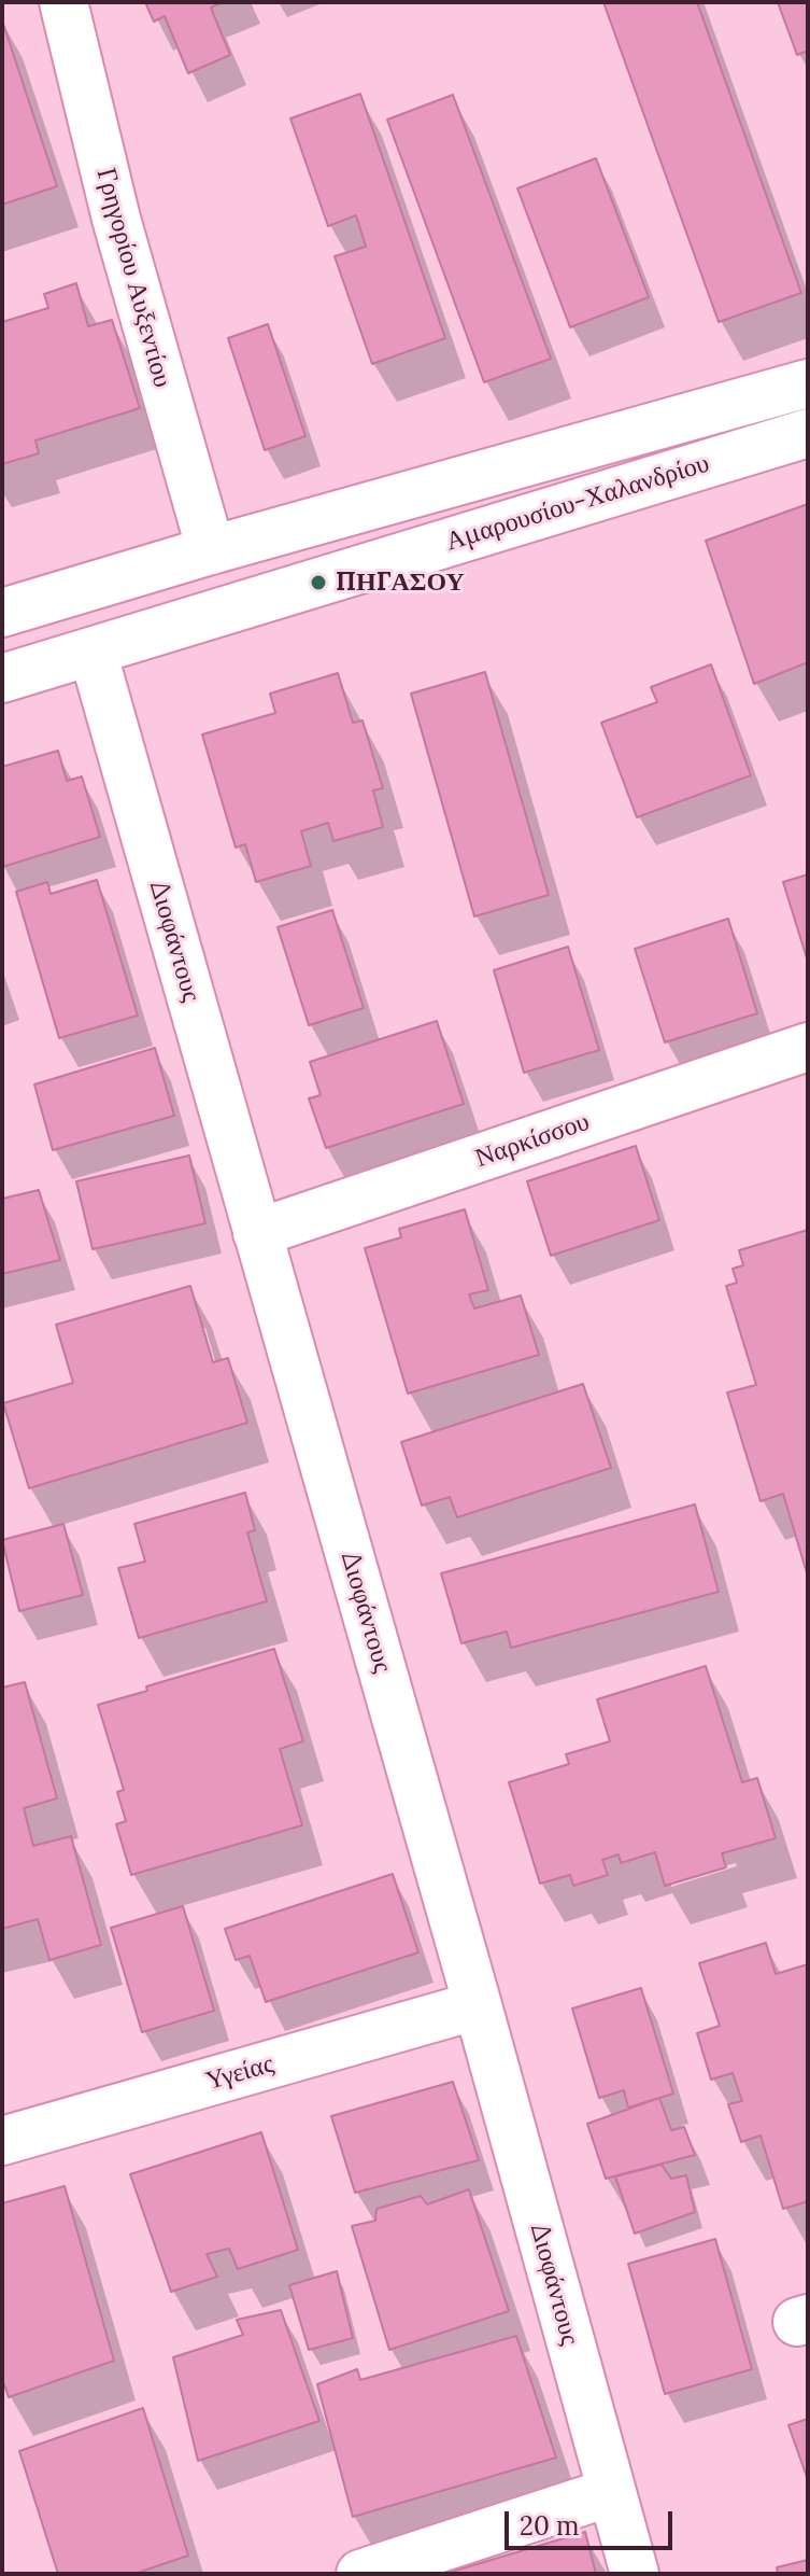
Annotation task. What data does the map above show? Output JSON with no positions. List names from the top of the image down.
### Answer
{
  "streets": {
    "street": [
      "Γρηγορίου Αυξεντίου",
      "Αμαρουσίου-Χαλανδρίου",
      "Διοφάντους",
      "Ναρκίσσου",
      "Υγείας"
    ]
  },
  "crossings": [
    ["Γρηγορίου Αυξεντίου", "Αμαρουσίου-Χαλανδρίου"],
    ["Αμαρουσίου-Χαλανδρίου", "Διοφάντους"],
    ["Διοφάντους", "Ναρκίσσου"],
    ["Διοφάντους", "Υγείας"]
  ],
  "places": ["ΠΗΓΑΣΟΥ"],
  "scale_bar": "20 m"
}
